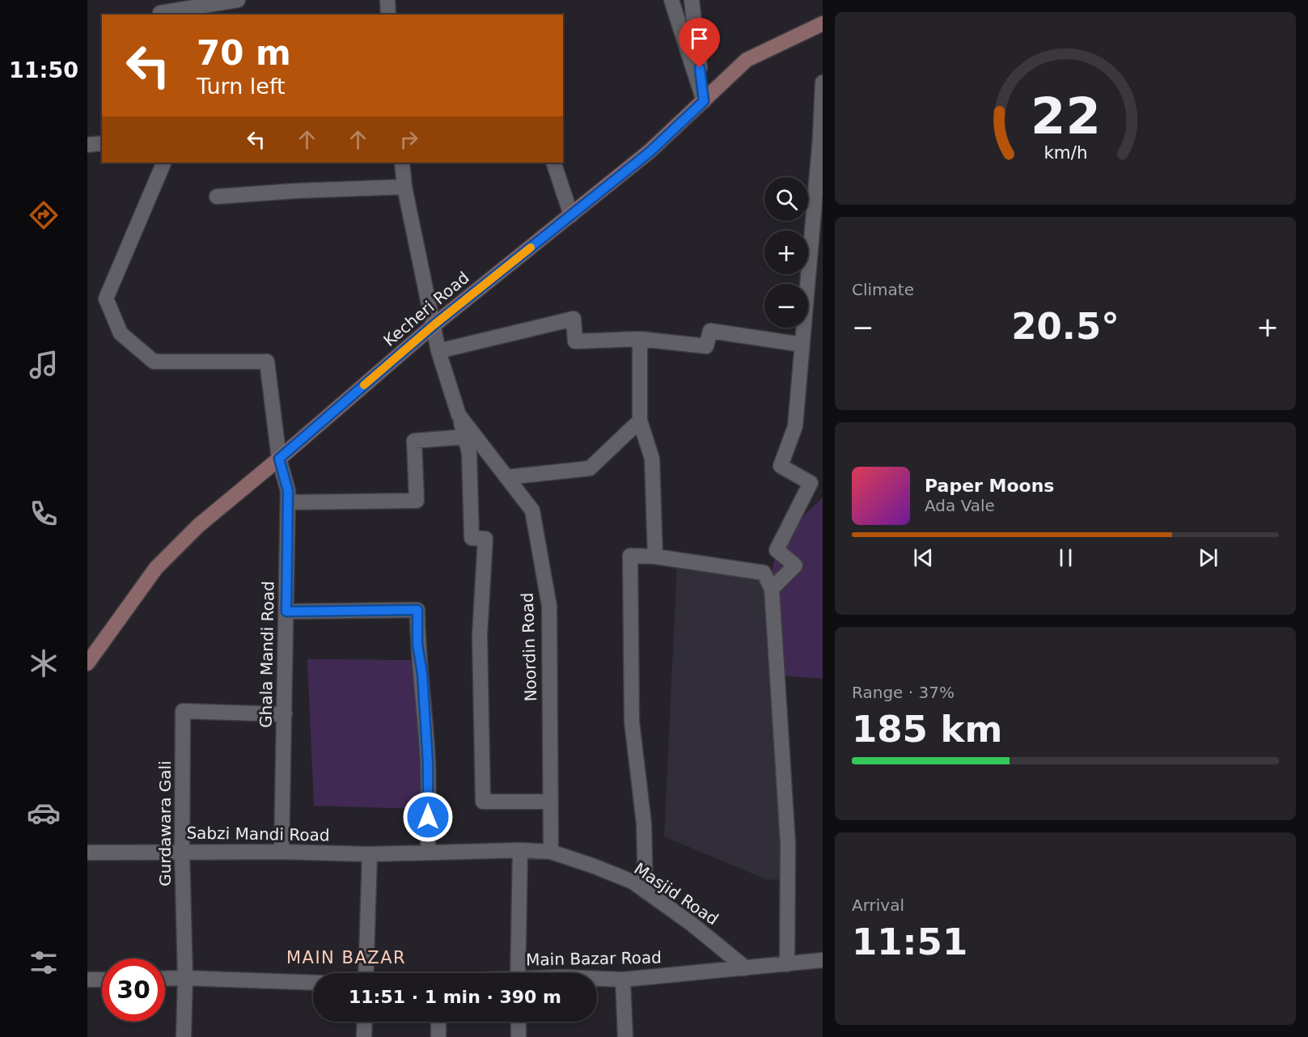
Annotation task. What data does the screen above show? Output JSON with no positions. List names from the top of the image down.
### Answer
{
  "streets": {
    "street": [
      "Kecheri Road",
      "Noordin Road",
      "Ghala Mandi Road",
      "Gurdawara Gali",
      "Sabzi Mandi Road",
      "Masjid Road",
      "Main Bazar Road"
    ]
  },
  "crossings": [
    ["Kecheri Road", "Noordin Road"],
    ["Kecheri Road", "Ghala Mandi Road"],
    ["Noordin Road", "Masjid Road"],
    ["Ghala Mandi Road", "Gurdawara Gali"],
    ["Ghala Mandi Road", "Sabzi Mandi Road"],
    ["Gurdawara Gali", "Sabzi Mandi Road"],
    ["Sabzi Mandi Road", "Masjid Road"],
    ["Masjid Road", "Main Bazar Road"]
  ],
  "districts": ["MAIN BAZAR"],
  "page": {
    "tabs": "11:50",
    "turn": ["70 m", "Turn left"],
    "map_buttons": ["+", "−"],
    "tile": [
      "Climate",
      ["Range · 37%", "185 km"],
      ["Arrival", "11:51"]
    ],
    "heat": ["−", "20.5°", "+"],
    "song": ["Paper Moons", "Ada Vale"],
    "limit": "30",
    "trip": "11:51 · 1 min · 390 m",
    "gauge": ["22", "km/h"]
  }
}
